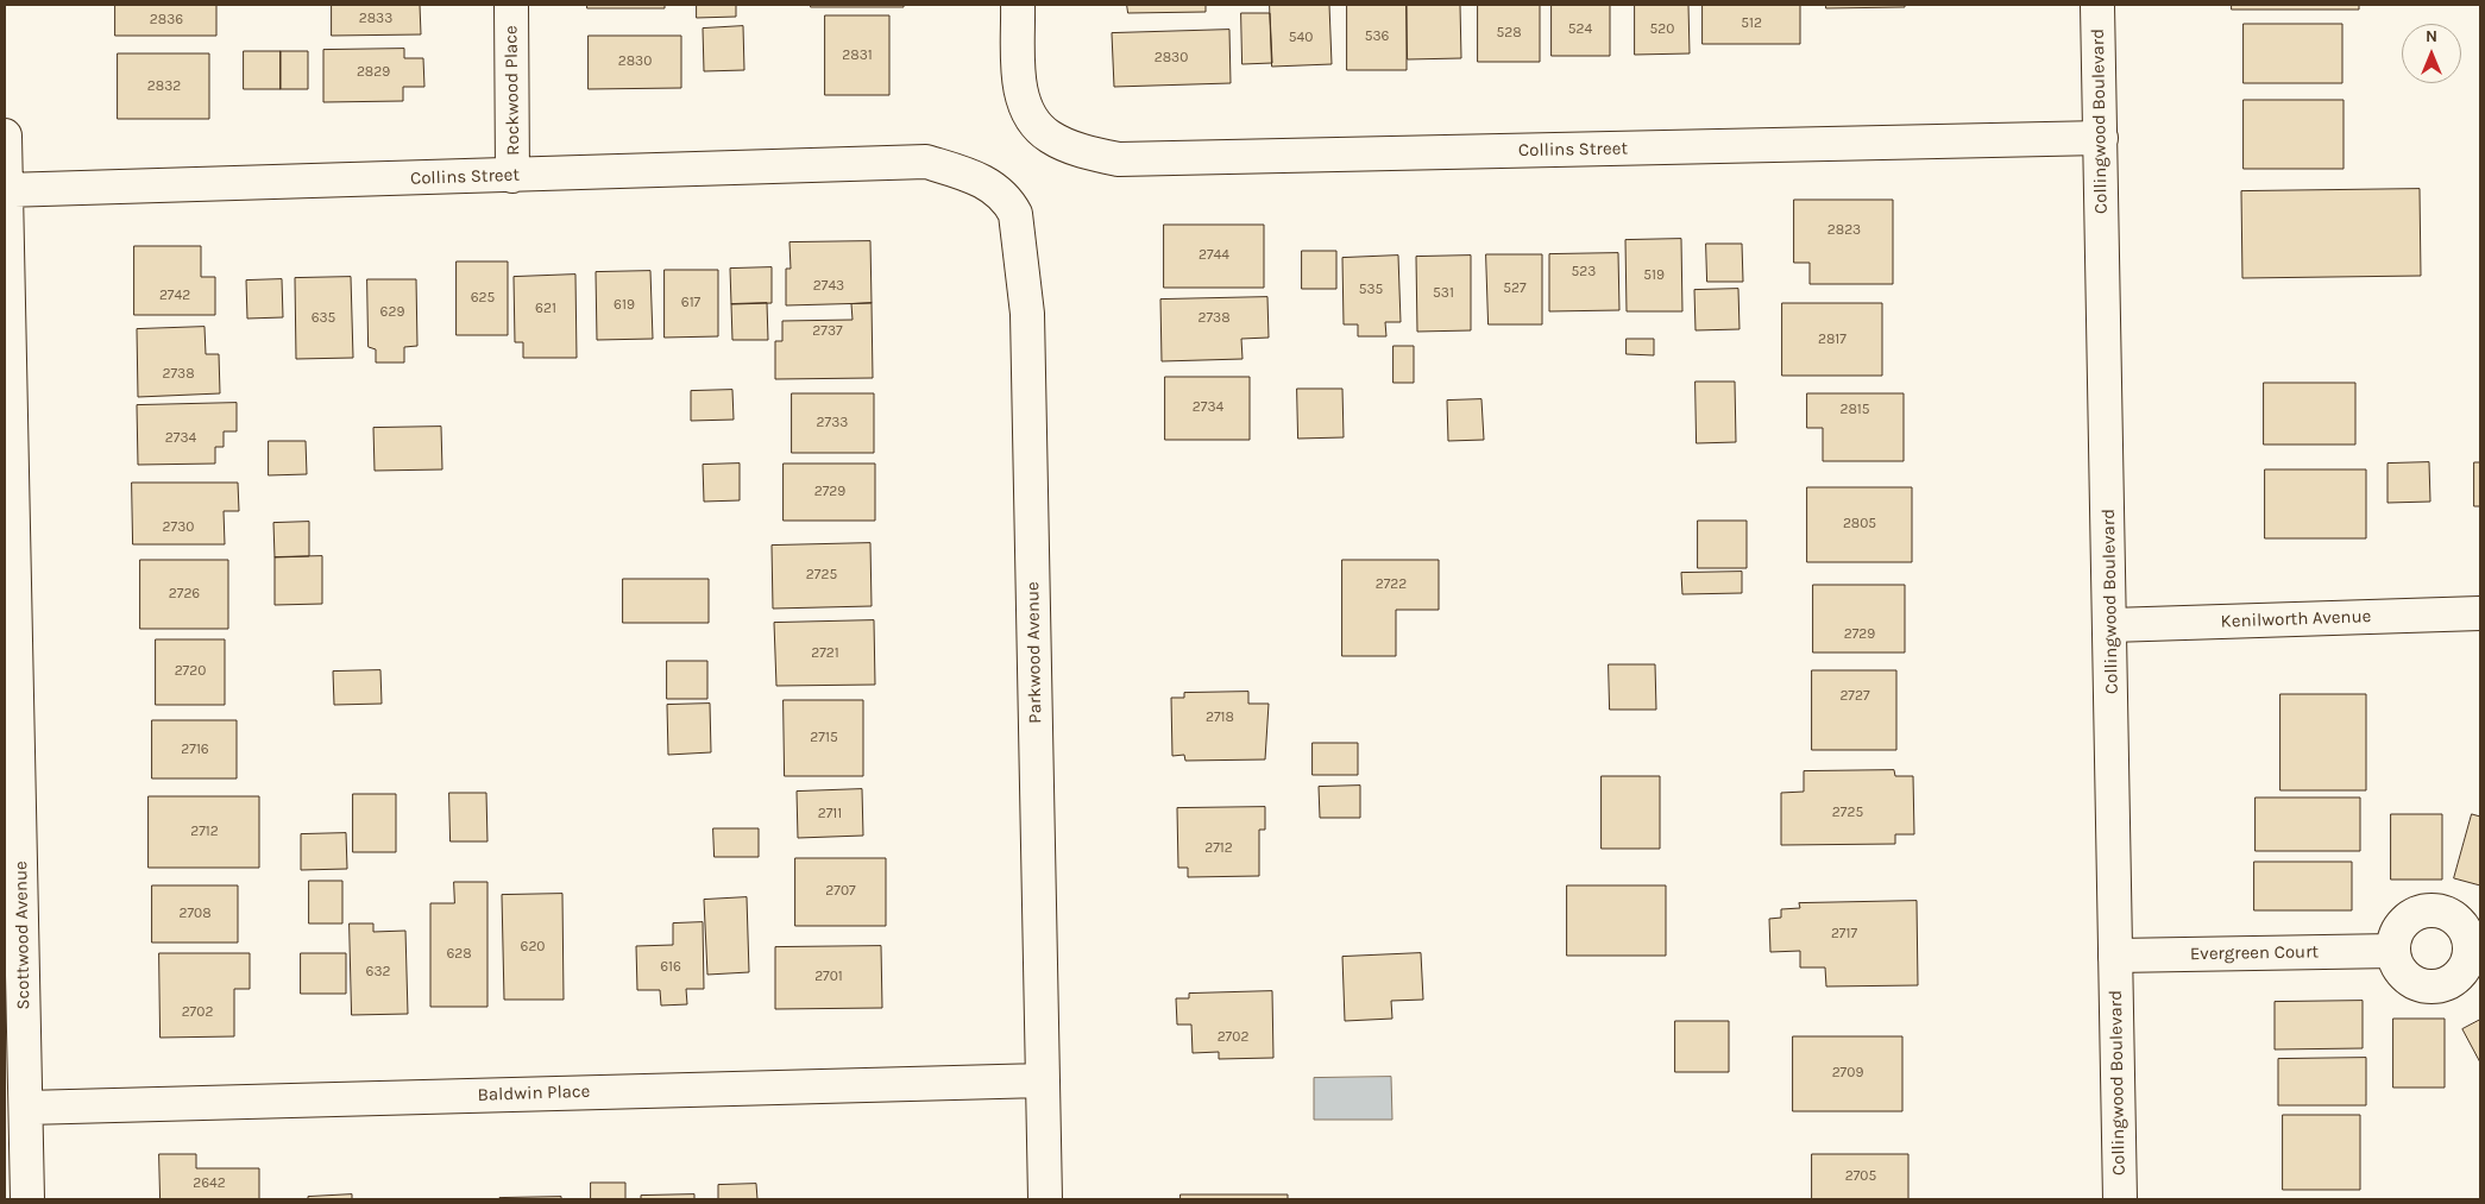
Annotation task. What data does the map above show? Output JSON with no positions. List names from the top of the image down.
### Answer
{
  "streets": {
    "street": [
      "Rockwood Place",
      "Collingwood Boulevard",
      "Collins Street",
      "Kenilworth Avenue",
      "Parkwood Avenue",
      "Scottwood Avenue",
      "Evergreen Court",
      "Baldwin Place"
    ]
  },
  "crossings": [
    ["Rockwood Place", "Collins Street"],
    ["Collingwood Boulevard", "Collins Street"],
    ["Collingwood Boulevard", "Kenilworth Avenue"],
    ["Collingwood Boulevard", "Evergreen Court"],
    ["Collins Street", "Parkwood Avenue"],
    ["Collins Street", "Scottwood Avenue"],
    ["Parkwood Avenue", "Baldwin Place"],
    ["Scottwood Avenue", "Baldwin Place"]
  ],
  "house_numbers": [
    "2833",
    "2836",
    "512",
    "524",
    "520",
    "528",
    "536",
    "540",
    "2831",
    "2830",
    "2830",
    "2829",
    "2832",
    "2823",
    "2744",
    "523",
    "519",
    "2743",
    "527",
    "535",
    "531",
    "2742",
    "625",
    "617",
    "619",
    "621",
    "629",
    "635",
    "2738",
    "2737",
    "2817",
    "2738",
    "2734",
    "2815",
    "2733",
    "2734",
    "2729",
    "2805",
    "2730",
    "2725",
    "2722",
    "2726",
    "2729",
    "2721",
    "2720",
    "2727",
    "2718",
    "2715",
    "2716",
    "2725",
    "2711",
    "2712",
    "2712",
    "2707",
    "2708",
    "2717",
    "620",
    "628",
    "616",
    "632",
    "2701",
    "2702",
    "2702",
    "2709",
    "2705",
    "2642"
  ],
  "north": "top"
}
